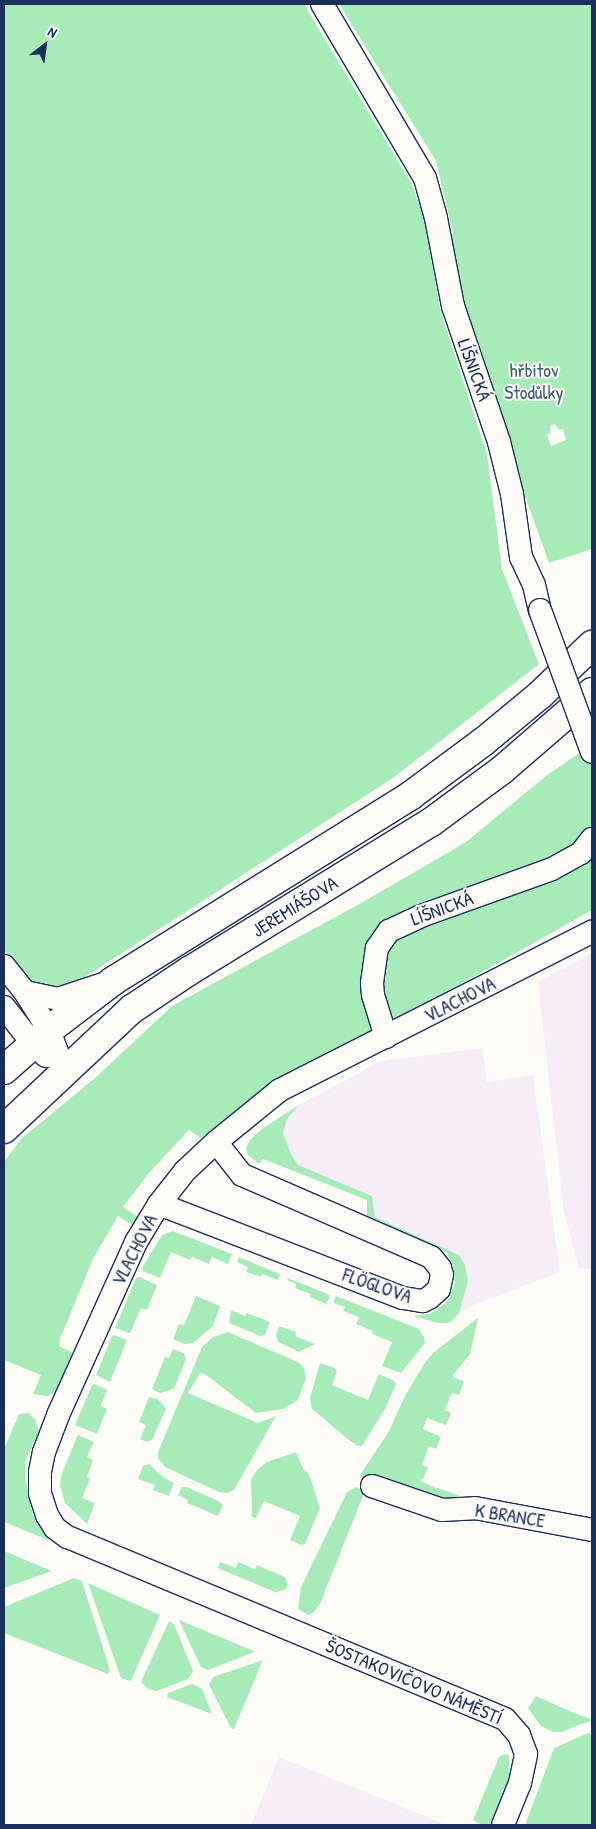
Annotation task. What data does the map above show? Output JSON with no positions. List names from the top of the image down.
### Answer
{
  "streets": {
    "main road": ["JEREMIÁŠOVA"],
    "street": [
      "LÍŠNICKÁ",
      "VLACHOVA",
      "FLÖGLOVA",
      "K BRANCE",
      "ŠOSTAKOVIČOVO NÁMĚSTÍ"
    ]
  },
  "crossings": [
    ["LÍŠNICKÁ", "VLACHOVA"],
    ["VLACHOVA", "FLÖGLOVA"],
    ["VLACHOVA", "ŠOSTAKOVIČOVO NÁMĚSTÍ"]
  ],
  "parks": ["hřbitov Stodůlky"],
  "north": "top right"
}
